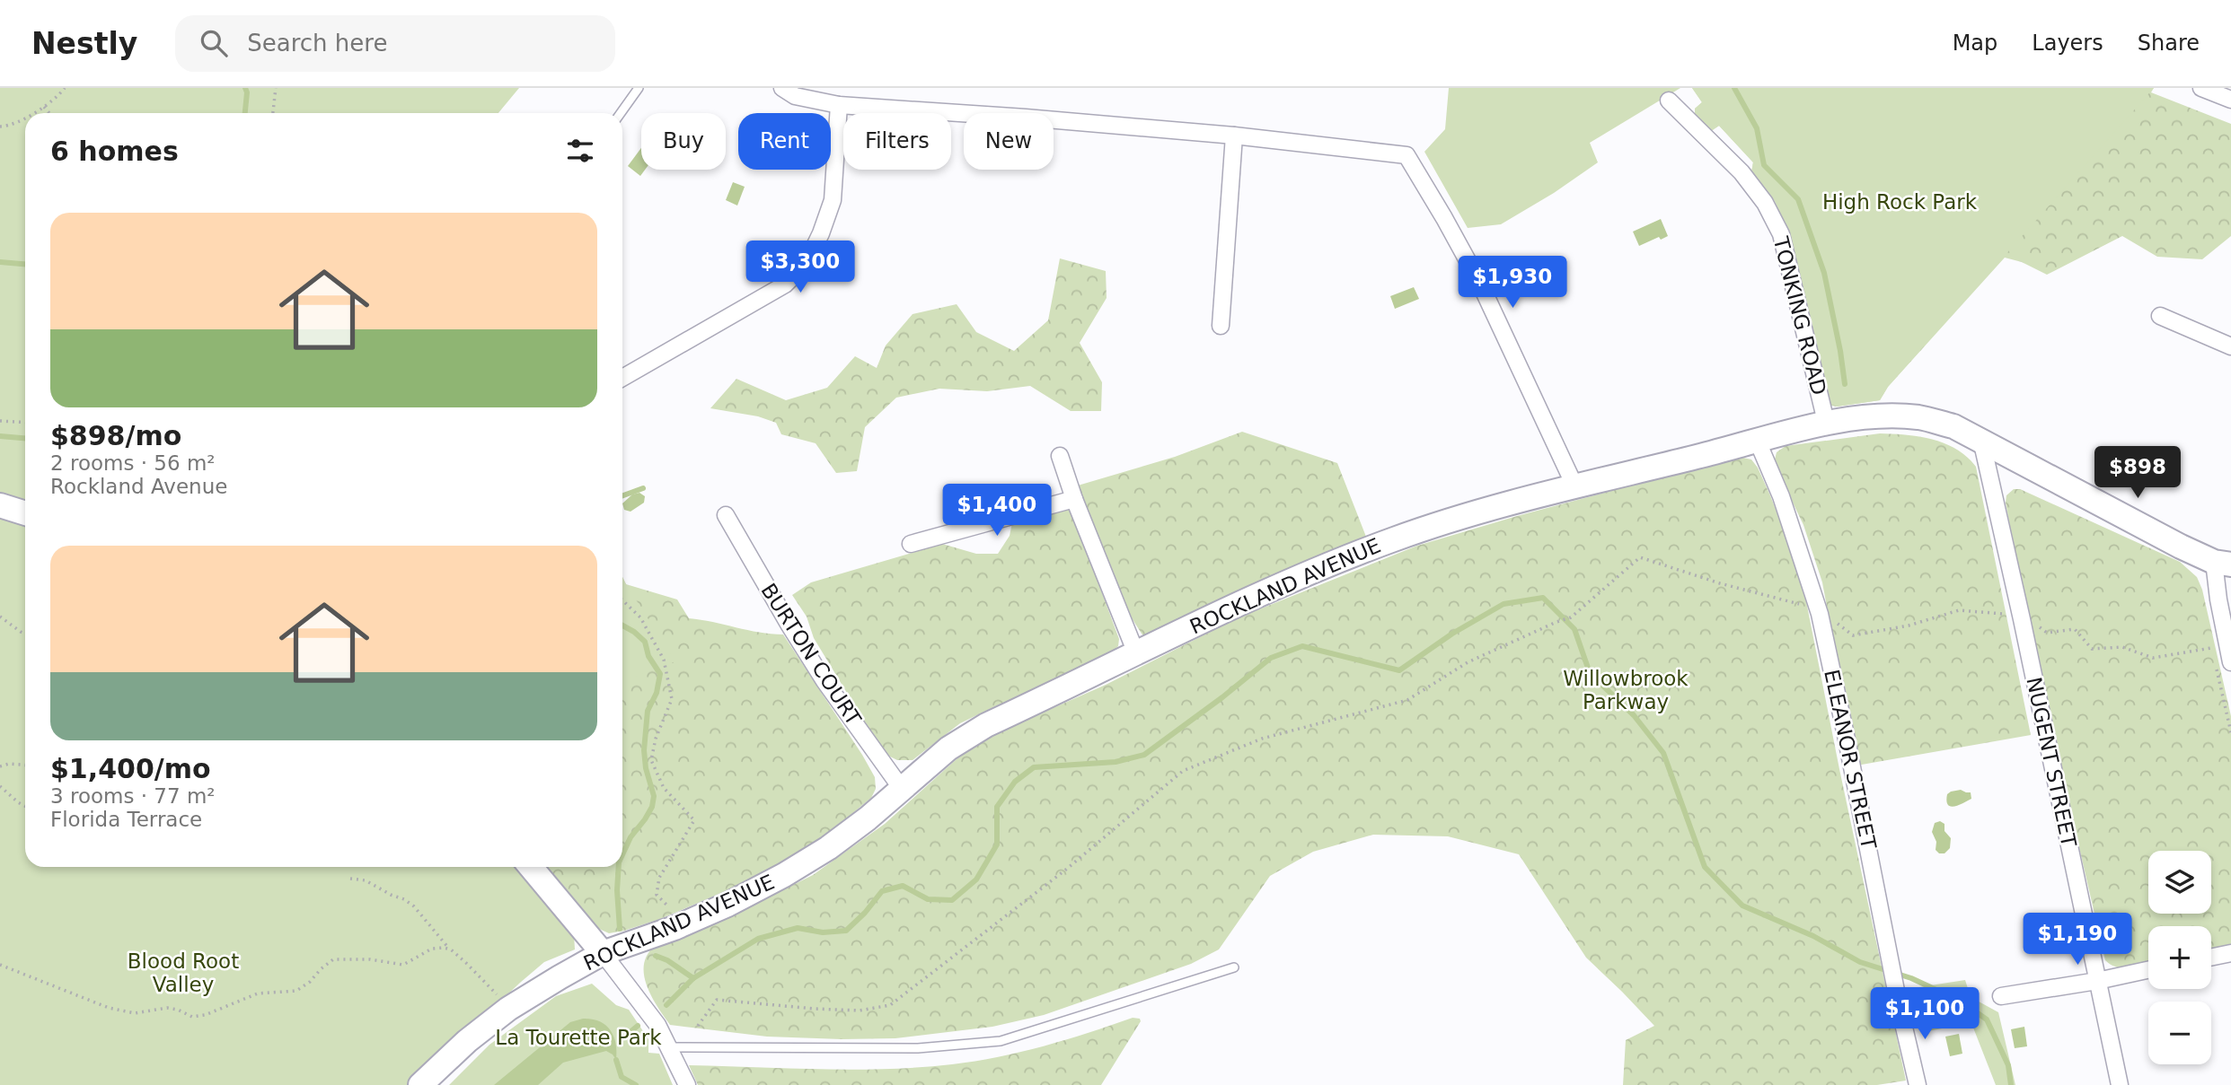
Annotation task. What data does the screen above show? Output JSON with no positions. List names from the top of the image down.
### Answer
{
  "streets": {
    "street": [
      "TONKING ROAD",
      "ROCKLAND AVENUE",
      "BURTON COURT",
      "ELEANOR STREET",
      "NUGENT STREET"
    ]
  },
  "crossings": [
    ["TONKING ROAD", "ROCKLAND AVENUE"],
    ["ROCKLAND AVENUE", "BURTON COURT"],
    ["ROCKLAND AVENUE", "ELEANOR STREET"],
    ["ROCKLAND AVENUE", "NUGENT STREET"]
  ],
  "parks": [
    "High Rock Park",
    "Willowbrook Parkway",
    "Blood Root Valley",
    "La Tourette Park"
  ],
  "page": {
    "header": "Nestly",
    "search": "Search here",
    "nav": ["Map", "Layers", "Share"],
    "chip": [
      "Buy",
      "Rent",
      "Filters",
      "New"
    ],
    "heading": "6 homes",
    "list": [
      {
        "name": "$898/mo",
        "note": "2 rooms · 56 m² · Rockland Avenue"
      },
      {
        "name": "$1,400/mo",
        "note": "3 rooms · 77 m² · Florida Terrace"
      }
    ],
    "price": [
      "$3,300",
      "$1,930",
      "$898",
      "$1,400",
      "$1,190",
      "$1,100"
    ],
    "map_buttons": ["+", "−"]
  }
}
